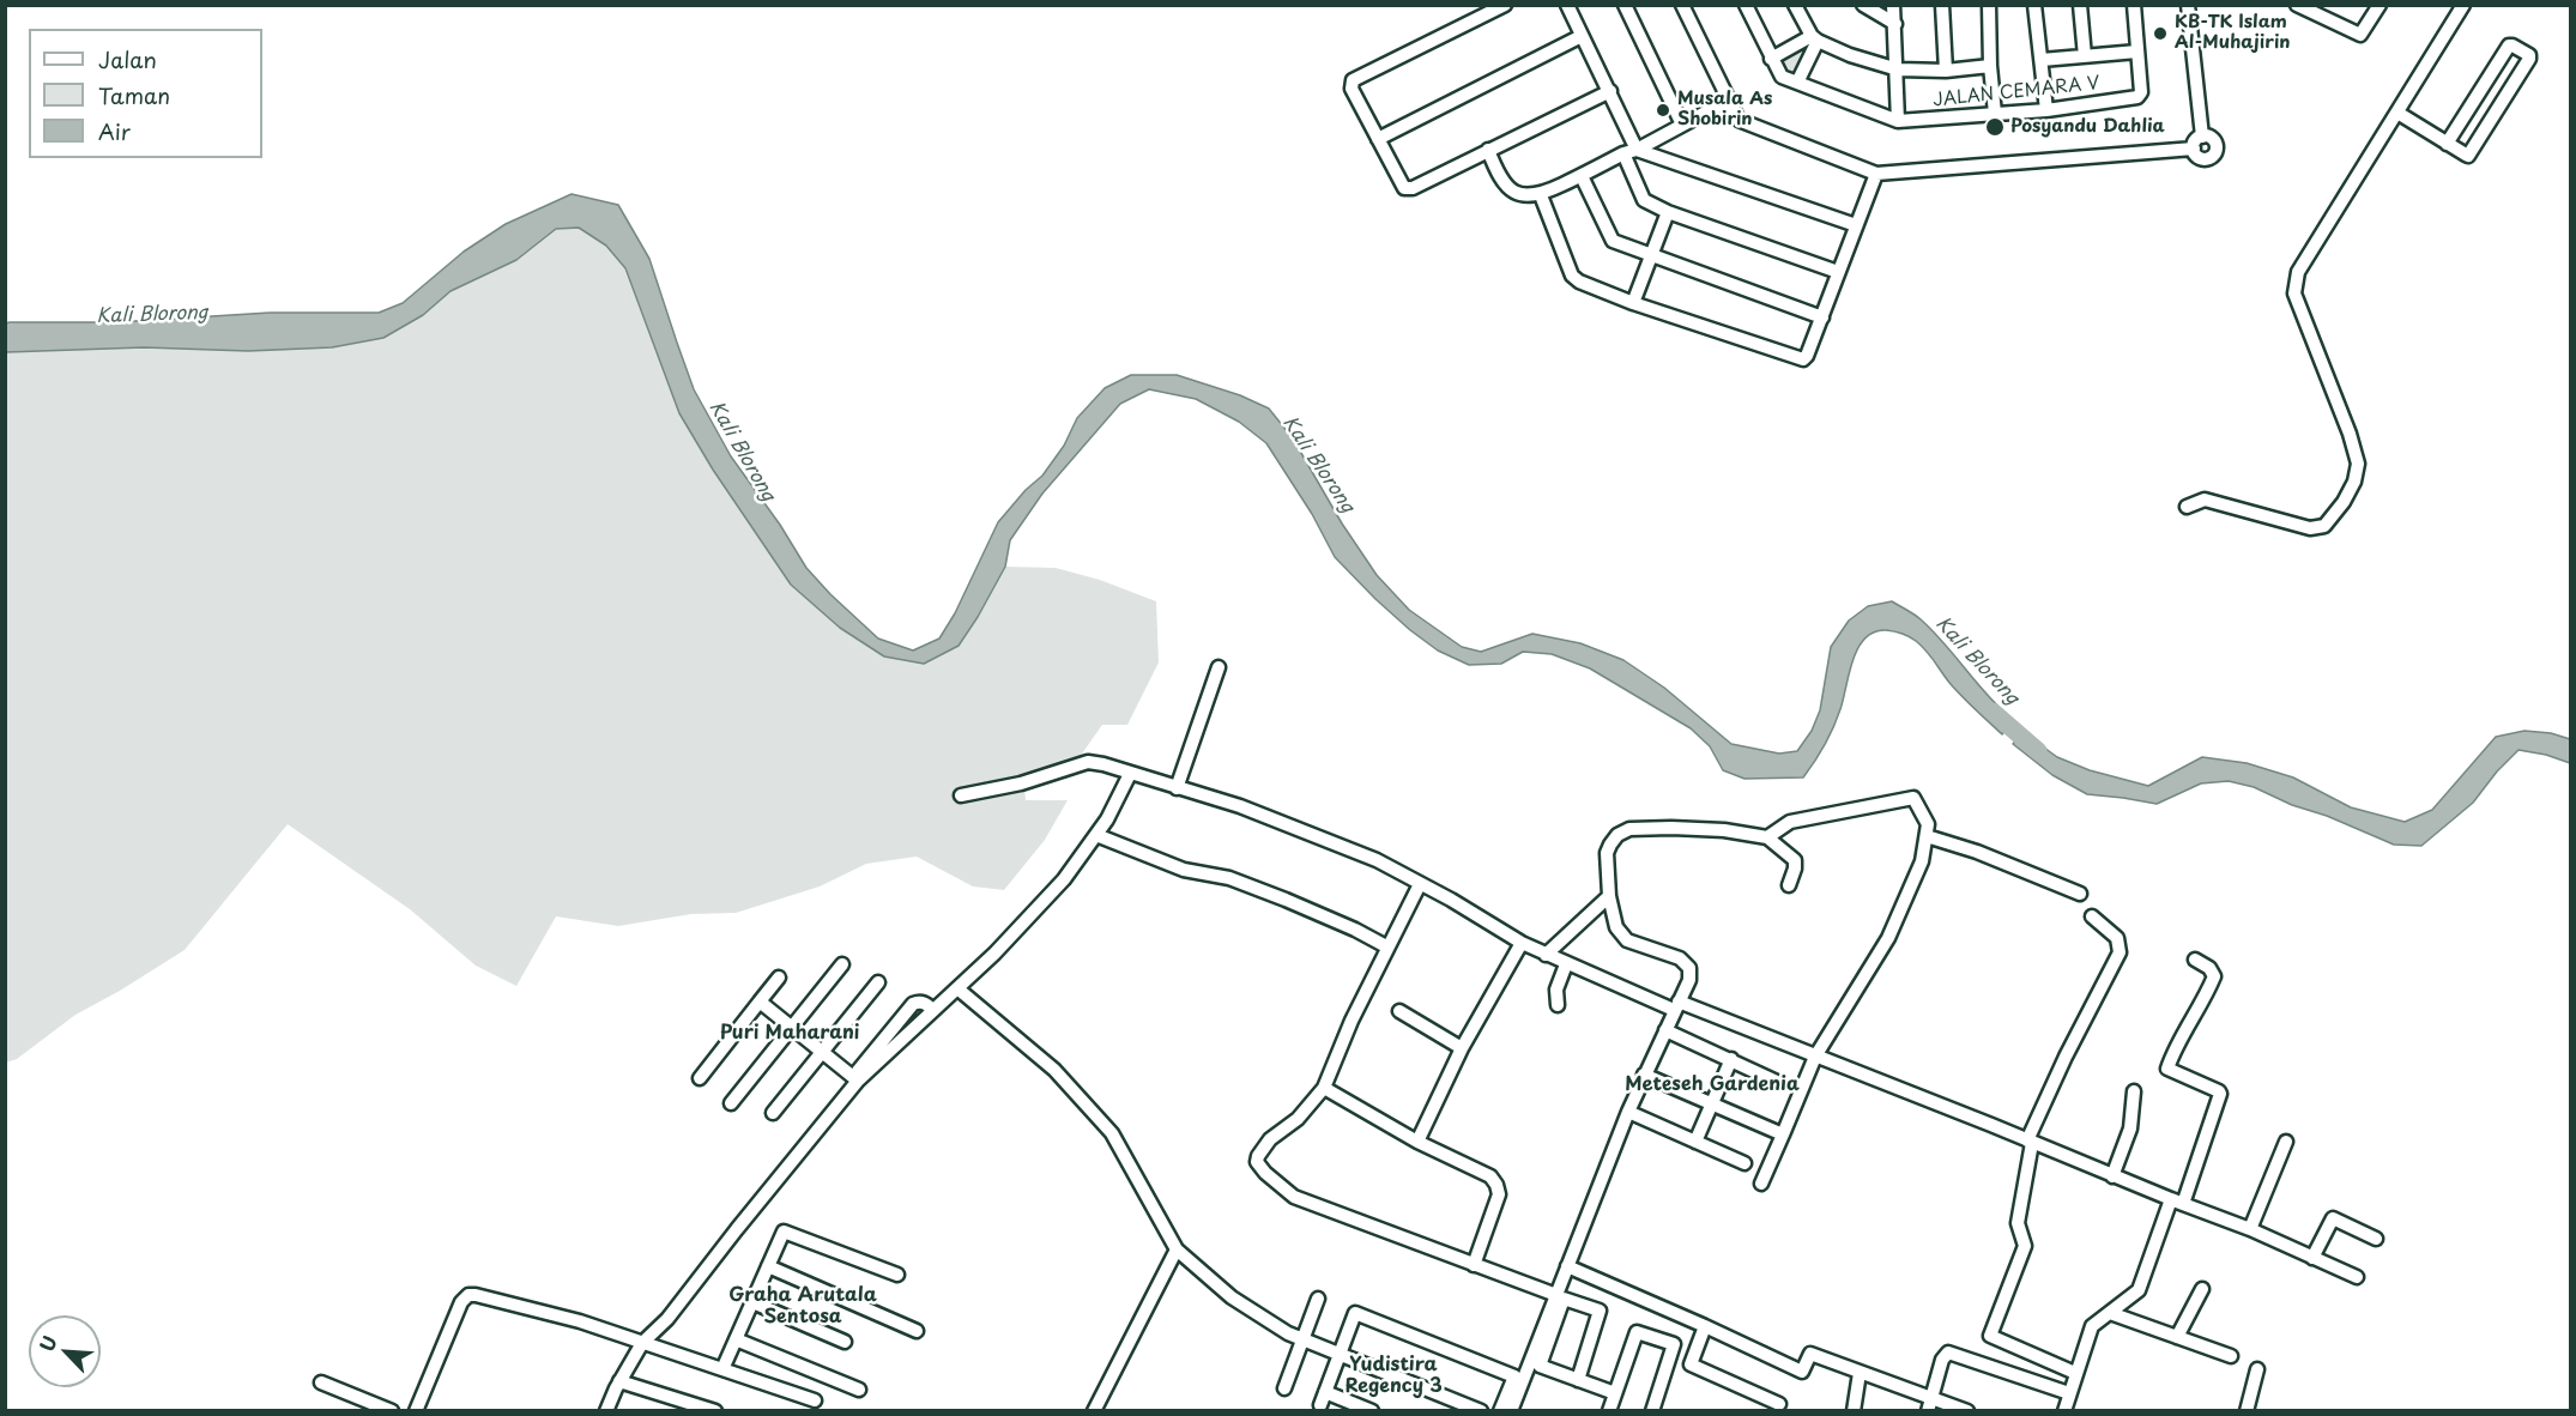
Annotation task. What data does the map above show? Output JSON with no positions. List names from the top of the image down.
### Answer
{
  "streets": {
    "street": ["JALAN CEMARA V"]
  },
  "districts": [
    "Puri Maharani",
    "Meteseh Gardenia",
    "Graha Arutala Sentosa",
    "Yudistira Regency 3"
  ],
  "water": ["Kali Blorong"],
  "places": ["KB-TK Islam Al-Muhajirin", "Musala As Shobirin", "Posyandu Dahlia"],
  "legend": ["Jalan", "Taman", "Air"],
  "north": "top left"
}
